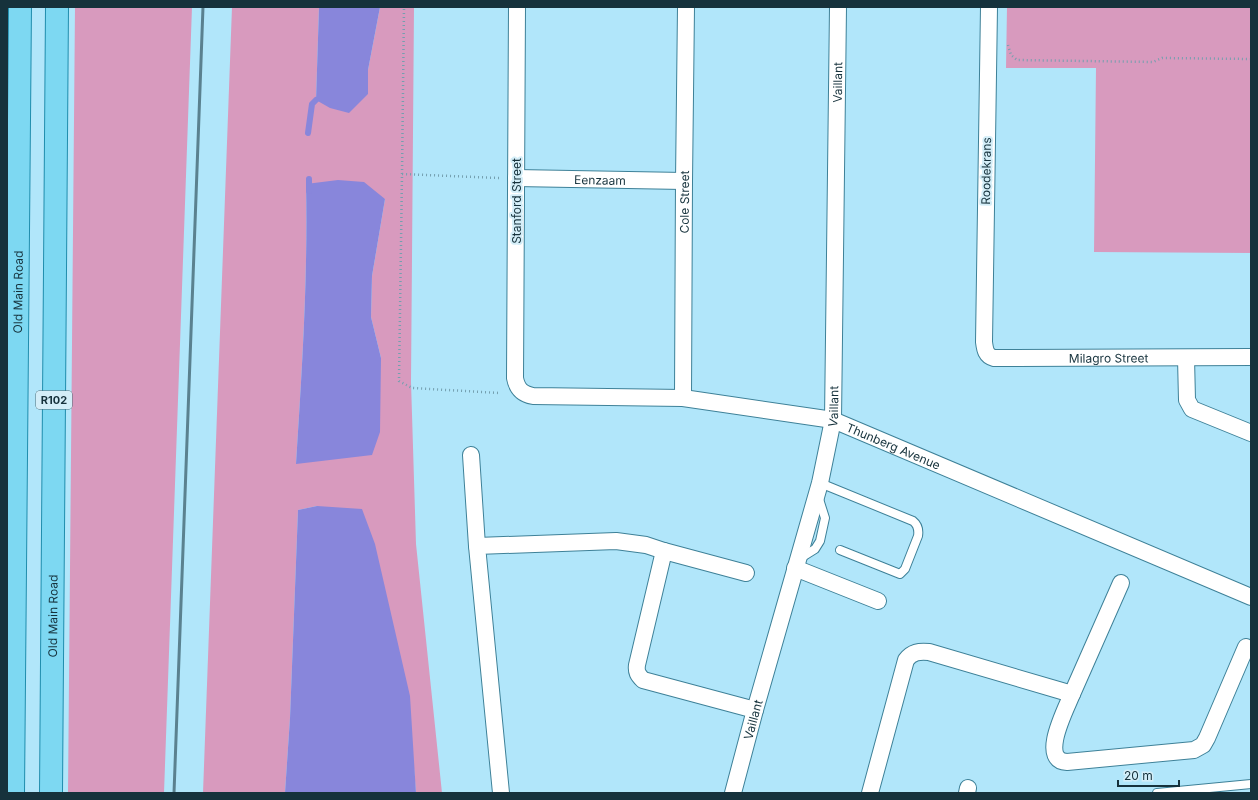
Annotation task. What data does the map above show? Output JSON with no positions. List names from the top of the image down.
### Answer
{
  "streets": {
    "main road": ["Old Main Road", "R102"],
    "street": [
      "Vaillant",
      "Roodekrans",
      "Eenzaam",
      "Stanford Street",
      "Cole Street",
      "Milagro Street",
      "Thunberg Avenue"
    ]
  },
  "crossings": [
    ["Vaillant", "Thunberg Avenue"],
    ["Roodekrans", "Milagro Street"],
    ["Eenzaam", "Stanford Street"],
    ["Eenzaam", "Cole Street"],
    ["Stanford Street", "Thunberg Avenue"],
    ["Cole Street", "Thunberg Avenue"]
  ],
  "scale_bar": "20 m"
}
